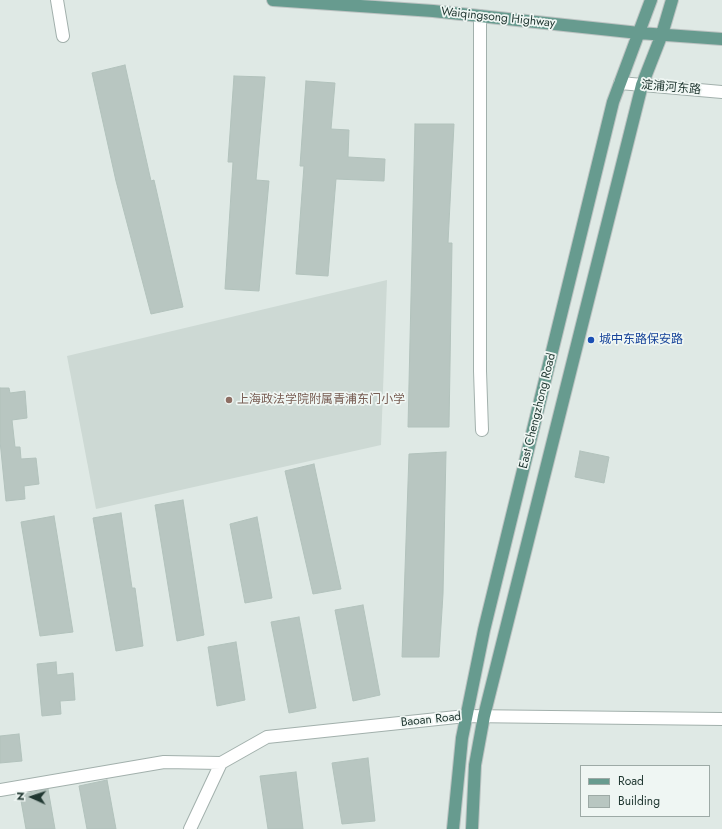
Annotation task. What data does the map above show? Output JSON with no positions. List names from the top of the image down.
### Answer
{
  "streets": {
    "main road": ["Waiqingsong Highway", "East Chengzhong Road"],
    "street": ["淀浦河东路", "Baoan Road"]
  },
  "crossings": [
    ["Waiqingsong Highway", "East Chengzhong Road"],
    ["淀浦河东路", "East Chengzhong Road"],
    ["East Chengzhong Road", "Baoan Road"]
  ],
  "places": ["城中东路保安路", "上海政法学院附属青浦东门小学"],
  "legend": ["Road", "Building"],
  "north": "left"
}
